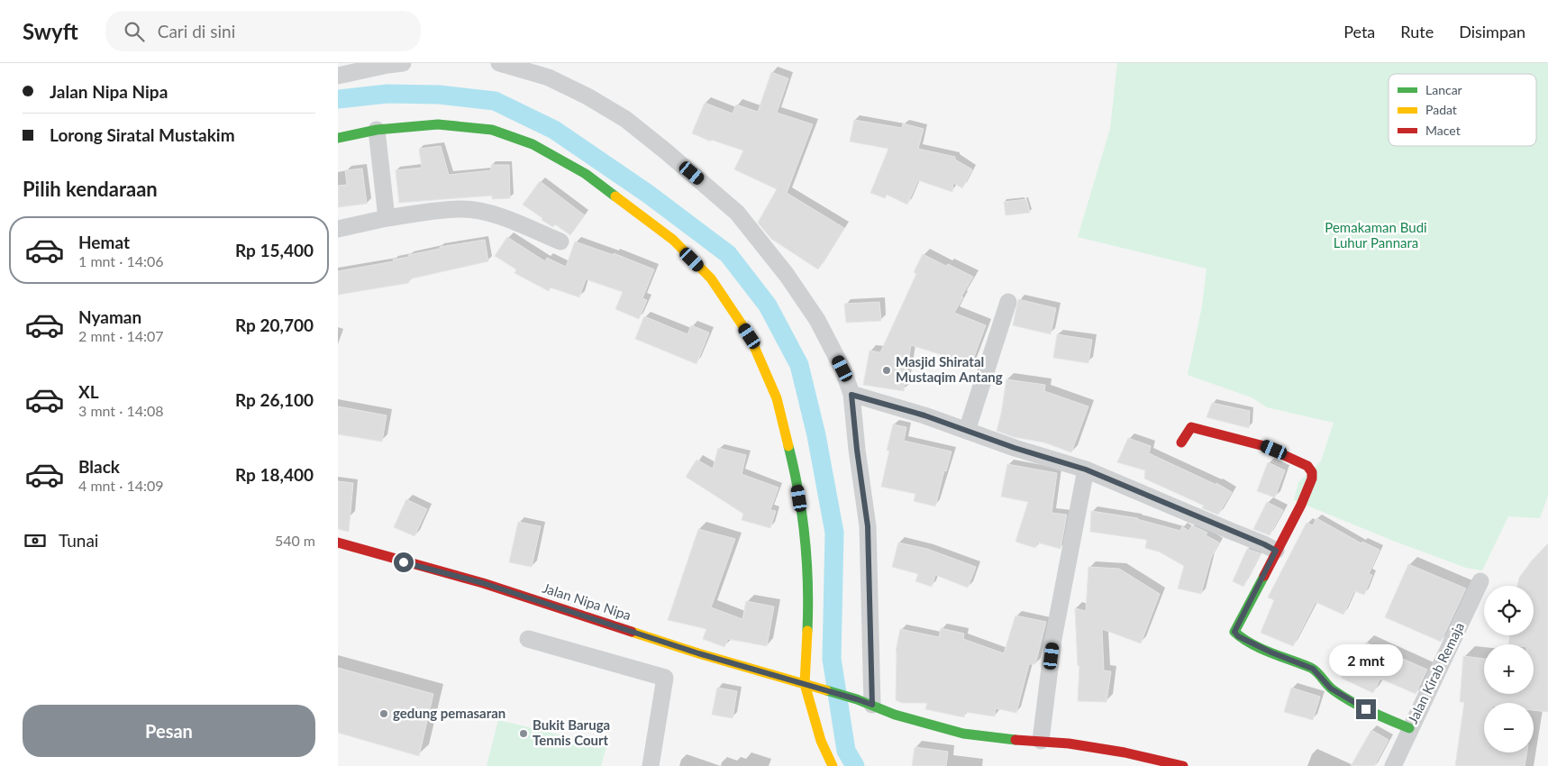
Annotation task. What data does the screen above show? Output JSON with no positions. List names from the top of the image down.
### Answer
{
  "streets": {
    "street": ["Jalan Nipa Nipa", "Jalan Kirab Remaja"]
  },
  "parks": ["Pemakaman Budi Luhur Pannara"],
  "places": ["Masjid Shiratal Mustaqim Antang", "gedung pemasaran", "Bukit Baruga Tennis Court"],
  "legend": ["Lancar", "Padat", "Macet"],
  "page": {
    "header": "Swyft",
    "search": "Cari di sini",
    "nav": ["Peta", "Rute", "Disimpan"],
    "banner": ["Jalan Nipa Nipa", "Lorong Siratal Mustakim"],
    "heading": "Pilih kendaraan",
    "list": [
      {
        "name": "Hemat",
        "note": "1 mnt · 14:06",
        "value": "Rp 15,400"
      },
      {
        "name": "Nyaman",
        "note": "2 mnt · 14:07",
        "value": "Rp 20,700"
      },
      {
        "name": "XL",
        "note": "3 mnt · 14:08",
        "value": "Rp 26,100"
      },
      {
        "name": "Black",
        "note": "4 mnt · 14:09",
        "value": "Rp 18,400"
      }
    ],
    "pay": ["Tunai", "540 m"],
    "map_buttons": ["+", "−"],
    "bubble": "2 mnt",
    "buttons": "Pesan"
  }
}
